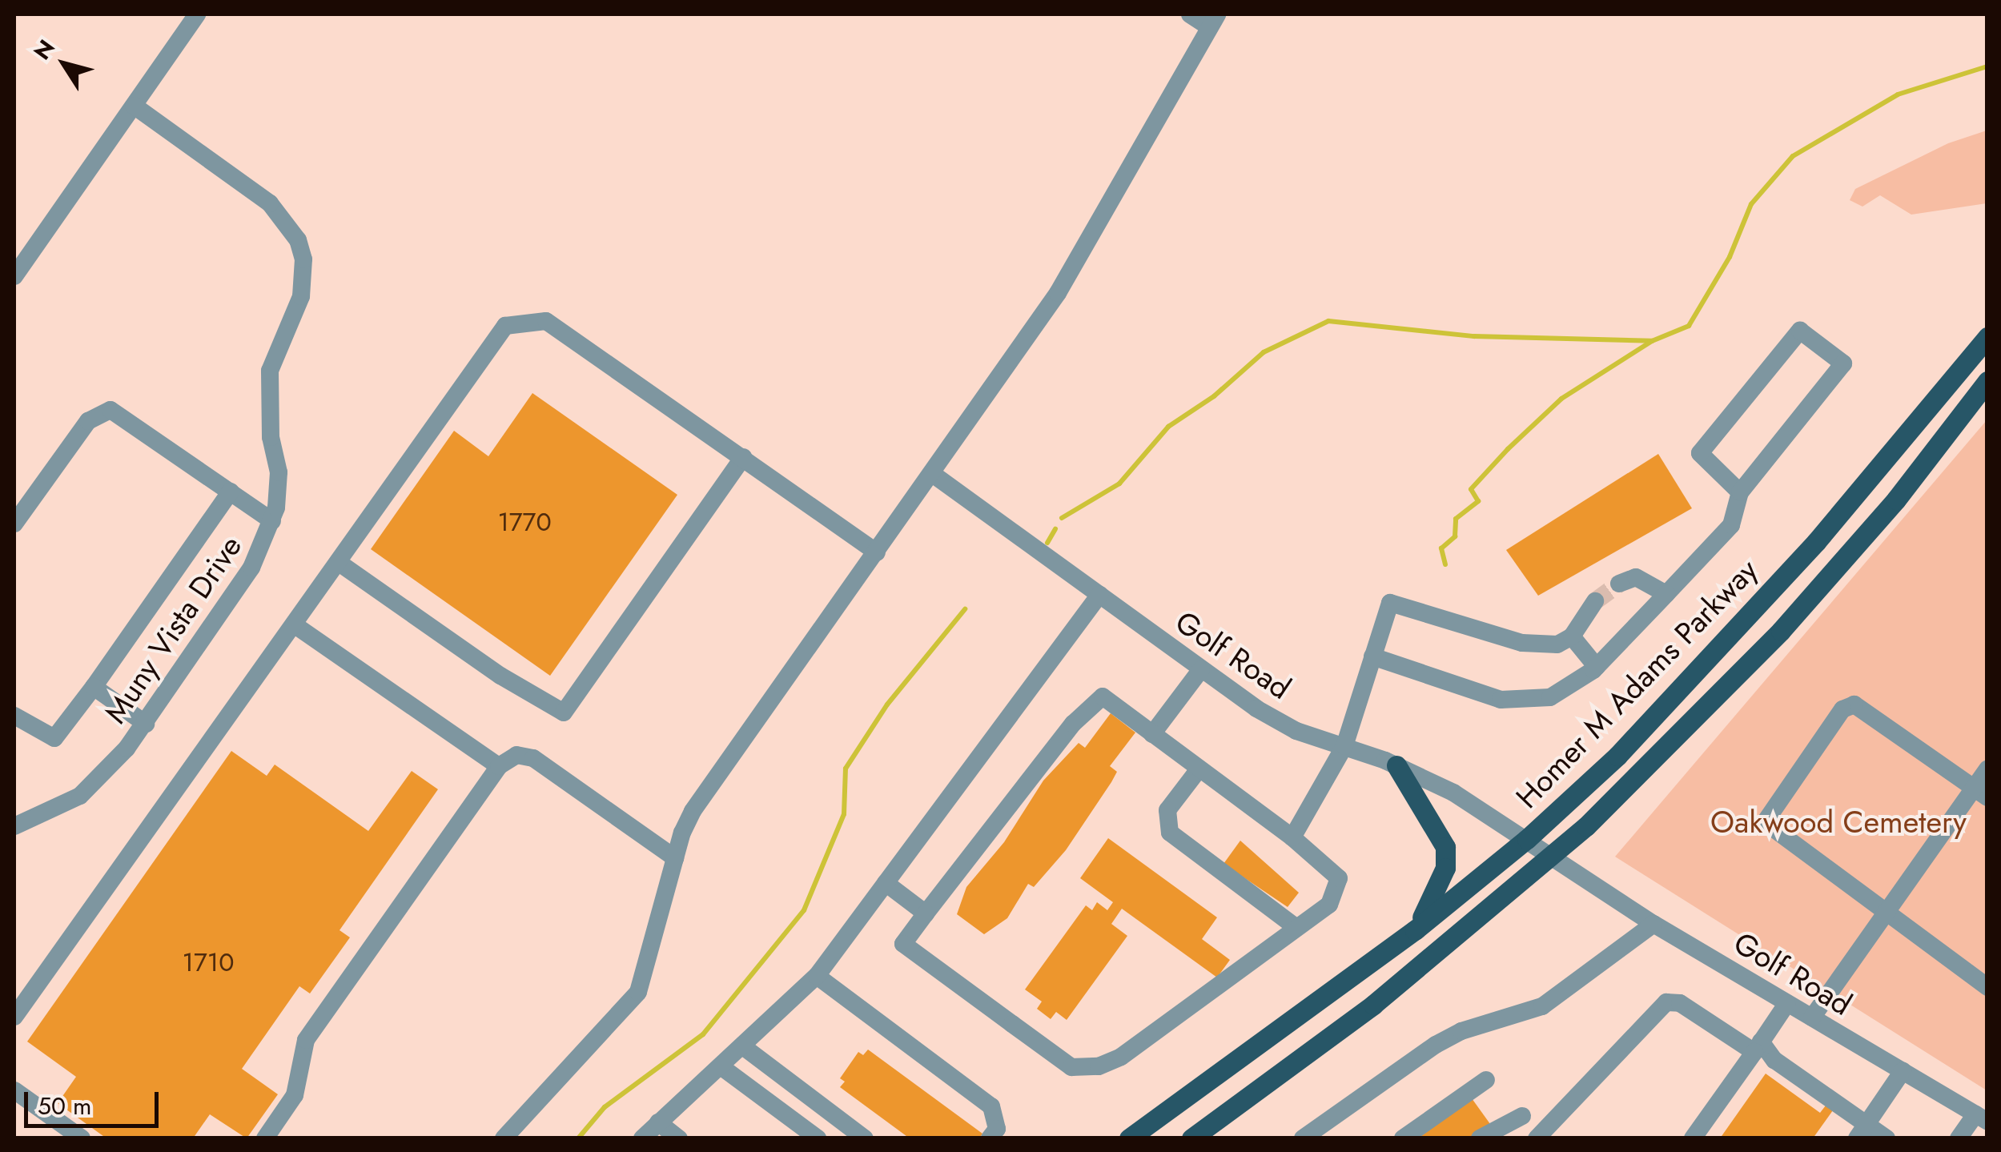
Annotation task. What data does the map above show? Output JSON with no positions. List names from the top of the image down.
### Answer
{
  "streets": {
    "main road": ["Homer M Adams Parkway"],
    "street": ["Muny Vista Drive", "Golf Road"]
  },
  "crossings": [
    ["Golf Road", "Homer M Adams Parkway"]
  ],
  "parks": ["Oakwood Cemetery"],
  "house_numbers": ["1770", "1710"],
  "scale_bar": "50 m",
  "north": "top left"
}
